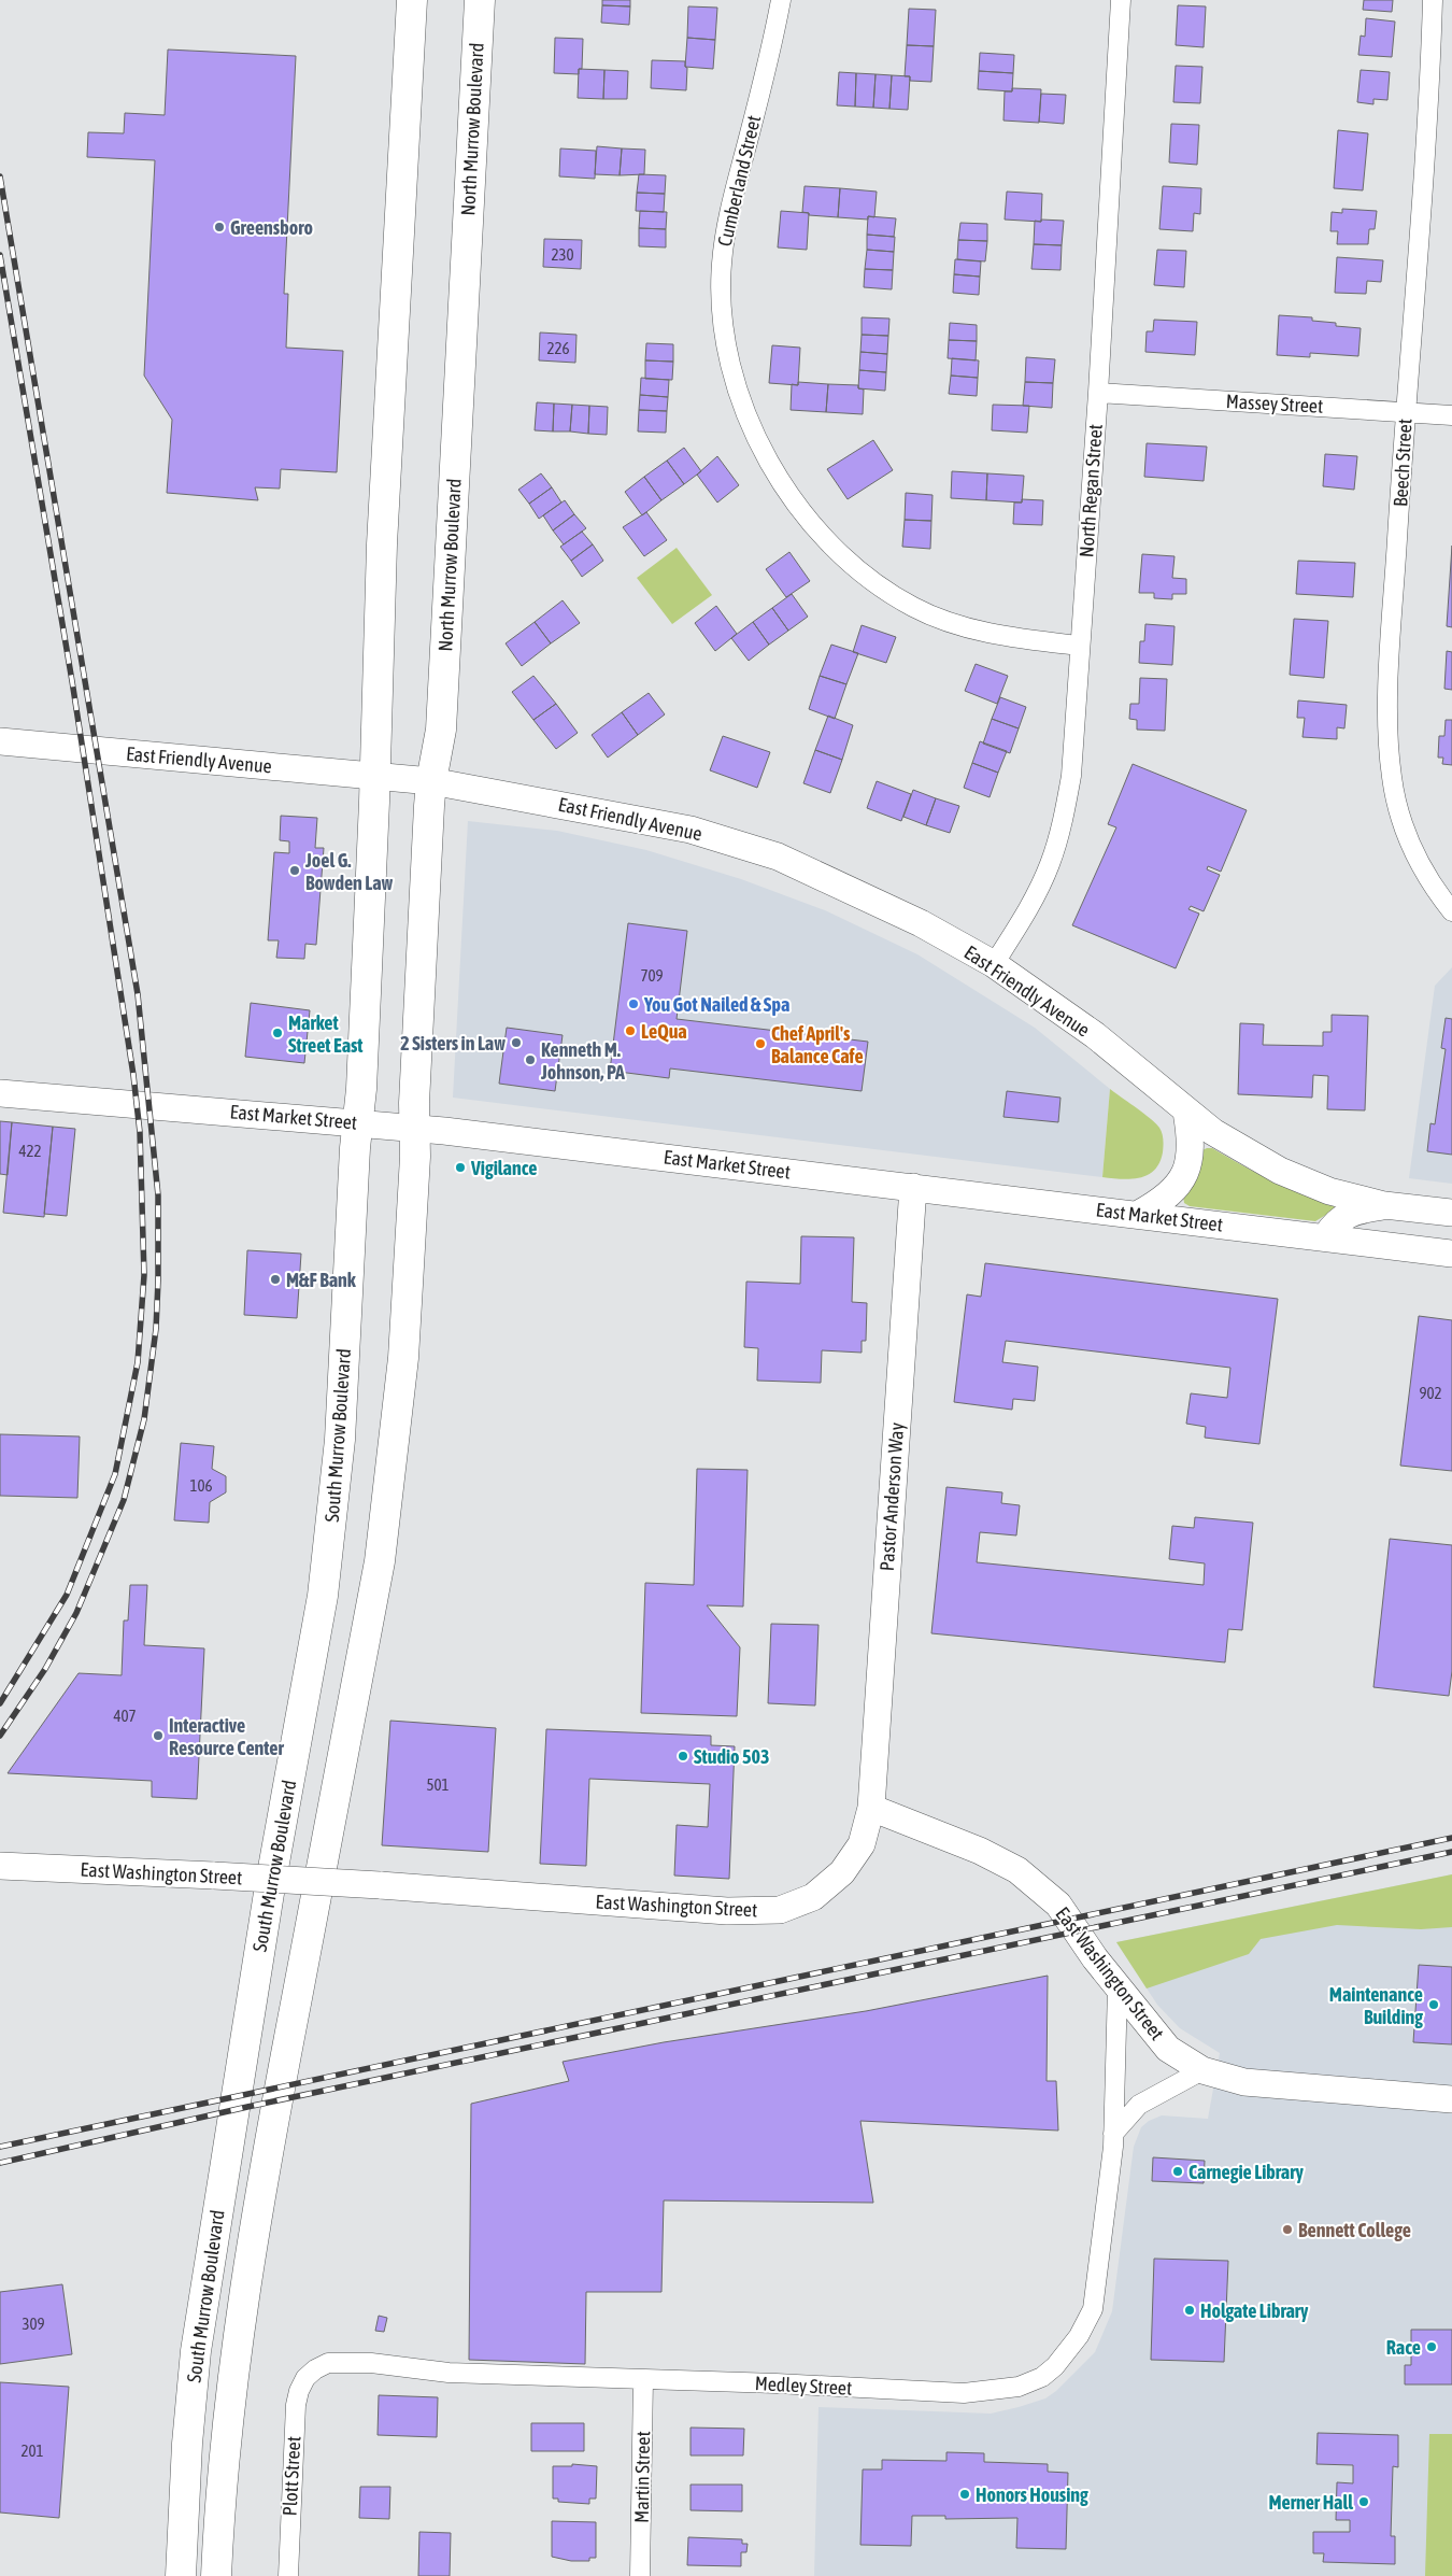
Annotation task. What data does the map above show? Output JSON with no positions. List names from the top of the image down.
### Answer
{
  "streets": {
    "main road": [
      "North Murrow Boulevard",
      "East Friendly Avenue",
      "East Market Street",
      "South Murrow Boulevard",
      "Pastor Anderson Way",
      "East Washington Street"
    ],
    "street": [
      "Cumberland Street",
      "Massey Street",
      "Beech Street",
      "North Regan Street",
      "Medley Street",
      "Plott Street",
      "Martin Street"
    ]
  },
  "crossings": [
    ["North Murrow Boulevard", "East Friendly Avenue"],
    ["North Murrow Boulevard", "East Market Street"],
    ["North Murrow Boulevard", "South Murrow Boulevard"],
    ["Cumberland Street", "North Regan Street"],
    ["Massey Street", "Beech Street"],
    ["Massey Street", "North Regan Street"],
    ["North Regan Street", "East Friendly Avenue"],
    ["East Market Street", "South Murrow Boulevard"],
    ["East Market Street", "Pastor Anderson Way"],
    ["Pastor Anderson Way", "East Washington Street"],
    ["East Washington Street", "Medley Street"],
    ["Medley Street", "Plott Street"],
    ["Medley Street", "Martin Street"]
  ],
  "places": [
    "Greensboro",
    "Joel G. Bowden Law",
    "You Got Nailed & Spa",
    "LeQua",
    "Market Street East",
    "2 Sisters in Law",
    "Chef April's Balance Cafe",
    "Kenneth M. Johnson, PA",
    "Vigilance",
    "M&F Bank",
    "Interactive Resource Center",
    "Studio 503",
    "Maintenance Building",
    "Carnegie Library",
    "Bennett College",
    "Holgate Library",
    "Race",
    "Honors Housing",
    "Merner Hall"
  ],
  "house_numbers": [
    "230",
    "226",
    "709",
    "422",
    "902",
    "106",
    "407",
    "501",
    "309",
    "201"
  ]
}
